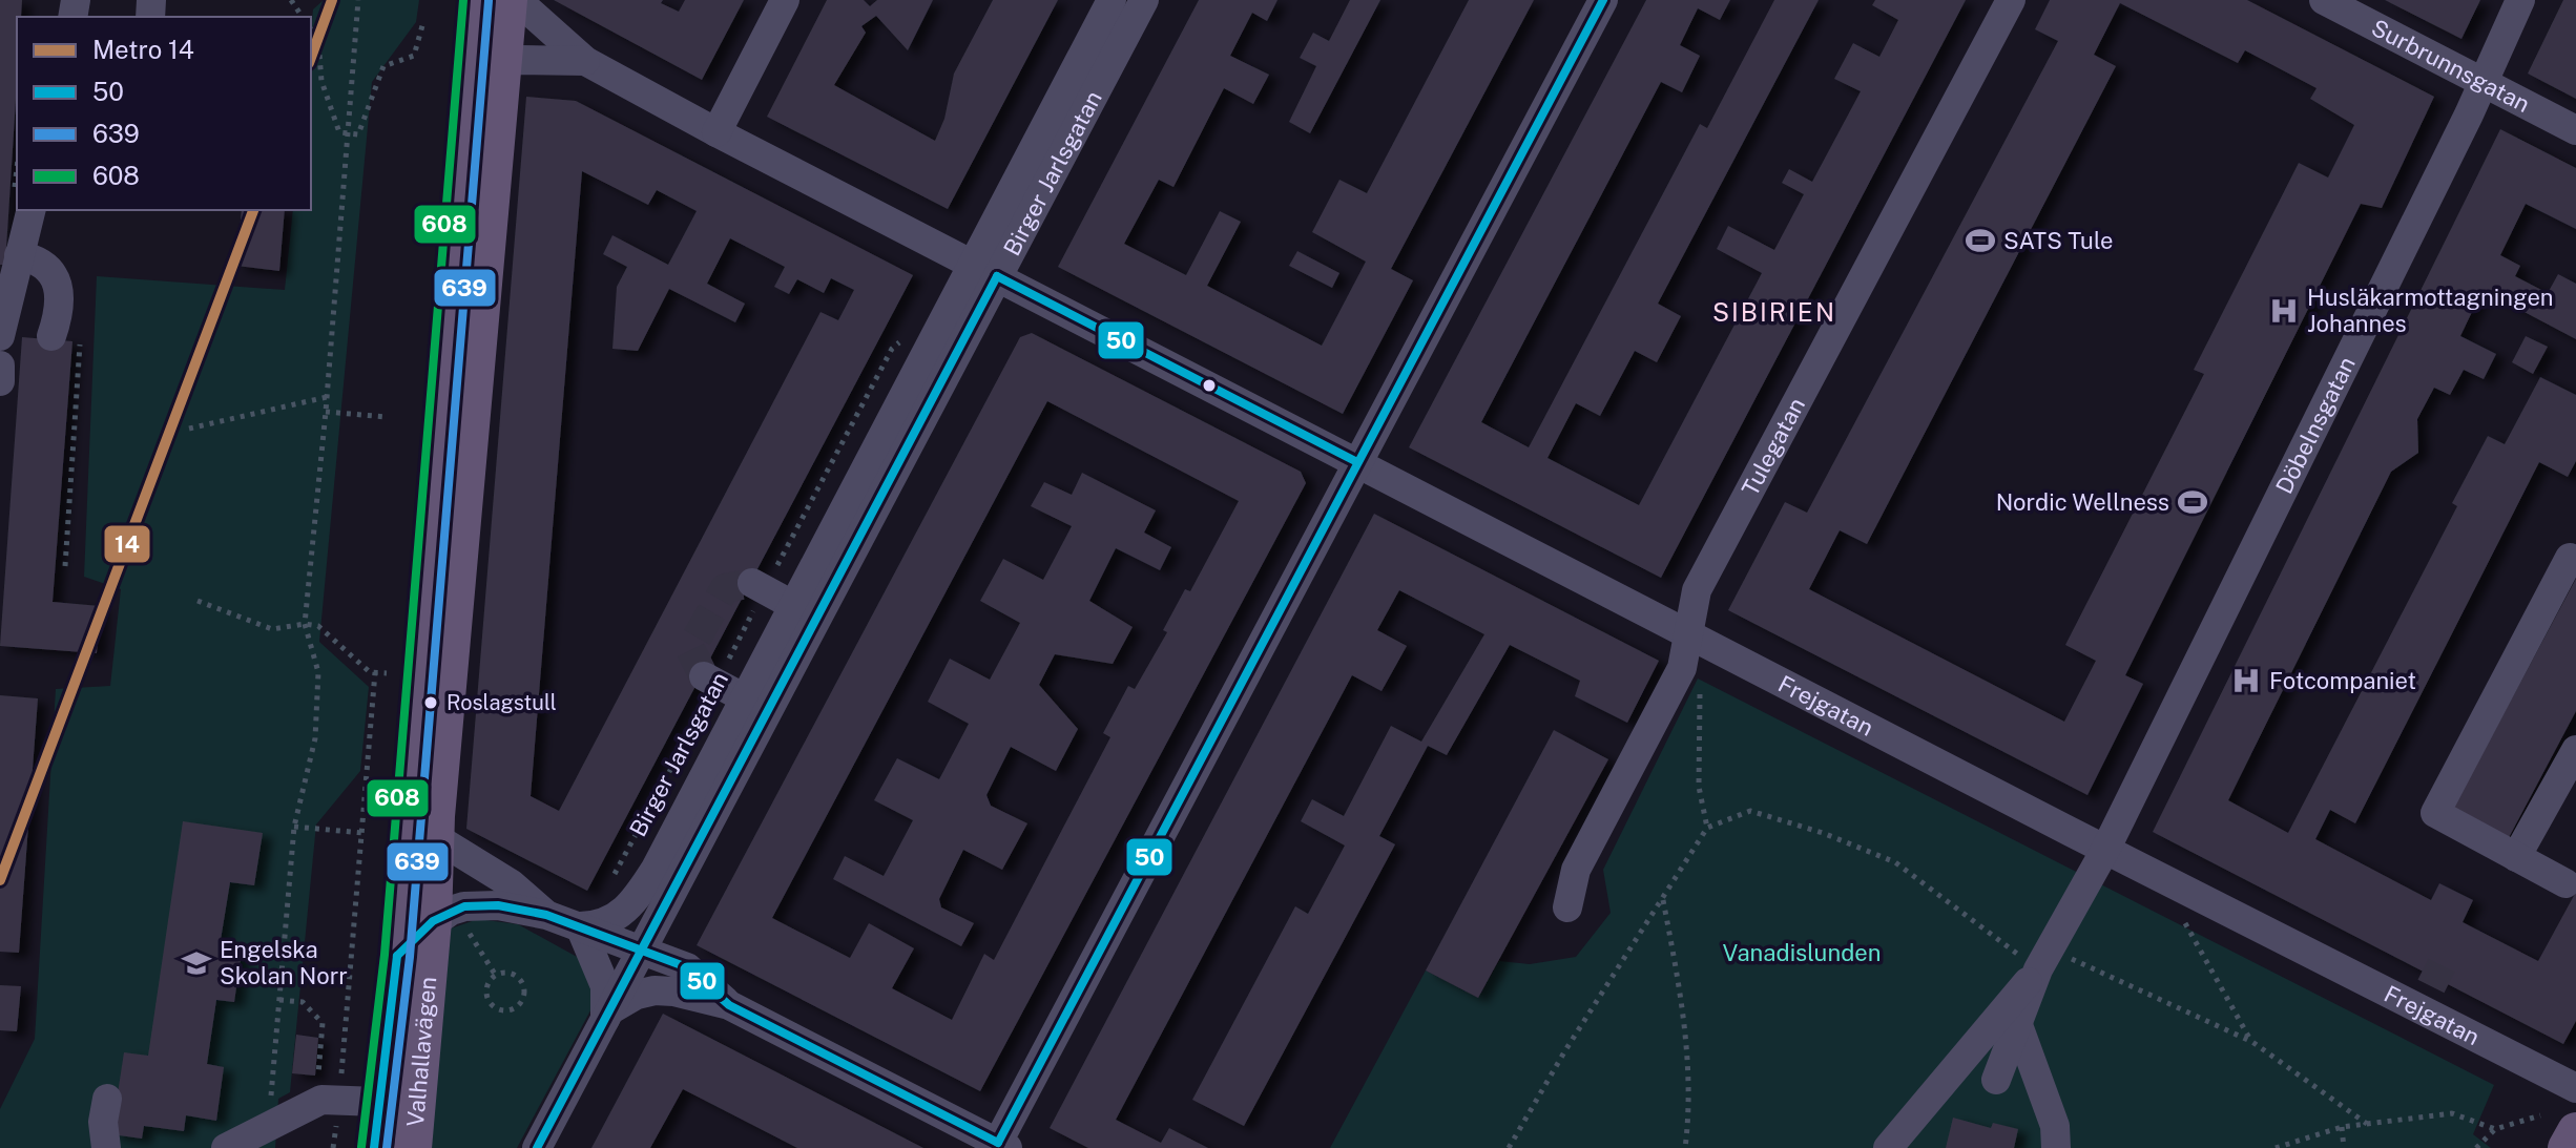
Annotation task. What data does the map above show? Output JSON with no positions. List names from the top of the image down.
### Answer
{
  "streets": {
    "main road": ["Valhallavägen"],
    "street": [
      "Surbrunnsgatan",
      "Birger Jarlsgatan",
      "Döbelnsgatan",
      "Tulegatan",
      "Frejgatan"
    ]
  },
  "crossings": [
    ["Surbrunnsgatan", "Döbelnsgatan"],
    ["Birger Jarlsgatan", "Frejgatan"],
    ["Döbelnsgatan", "Frejgatan"],
    ["Tulegatan", "Frejgatan"],
    ["Frejgatan", "Valhallavägen"]
  ],
  "districts": ["SIBIRIEN"],
  "parks": ["Vanadislunden"],
  "places": {
    "sports": ["SATS Tule", "Nordic Wellness"],
    "hospital": ["Husläkarmottagningen Johannes", "Fotcompaniet"],
    "other": ["Roslagstull"],
    "school or university": ["Engelska Skolan Norr"]
  },
  "lines": [
    "metro line 14",
    "transit line 50",
    "transit line 608",
    "transit line 639"
  ],
  "legend": [
    "Metro 14",
    "50",
    "639",
    "608"
  ]
}
